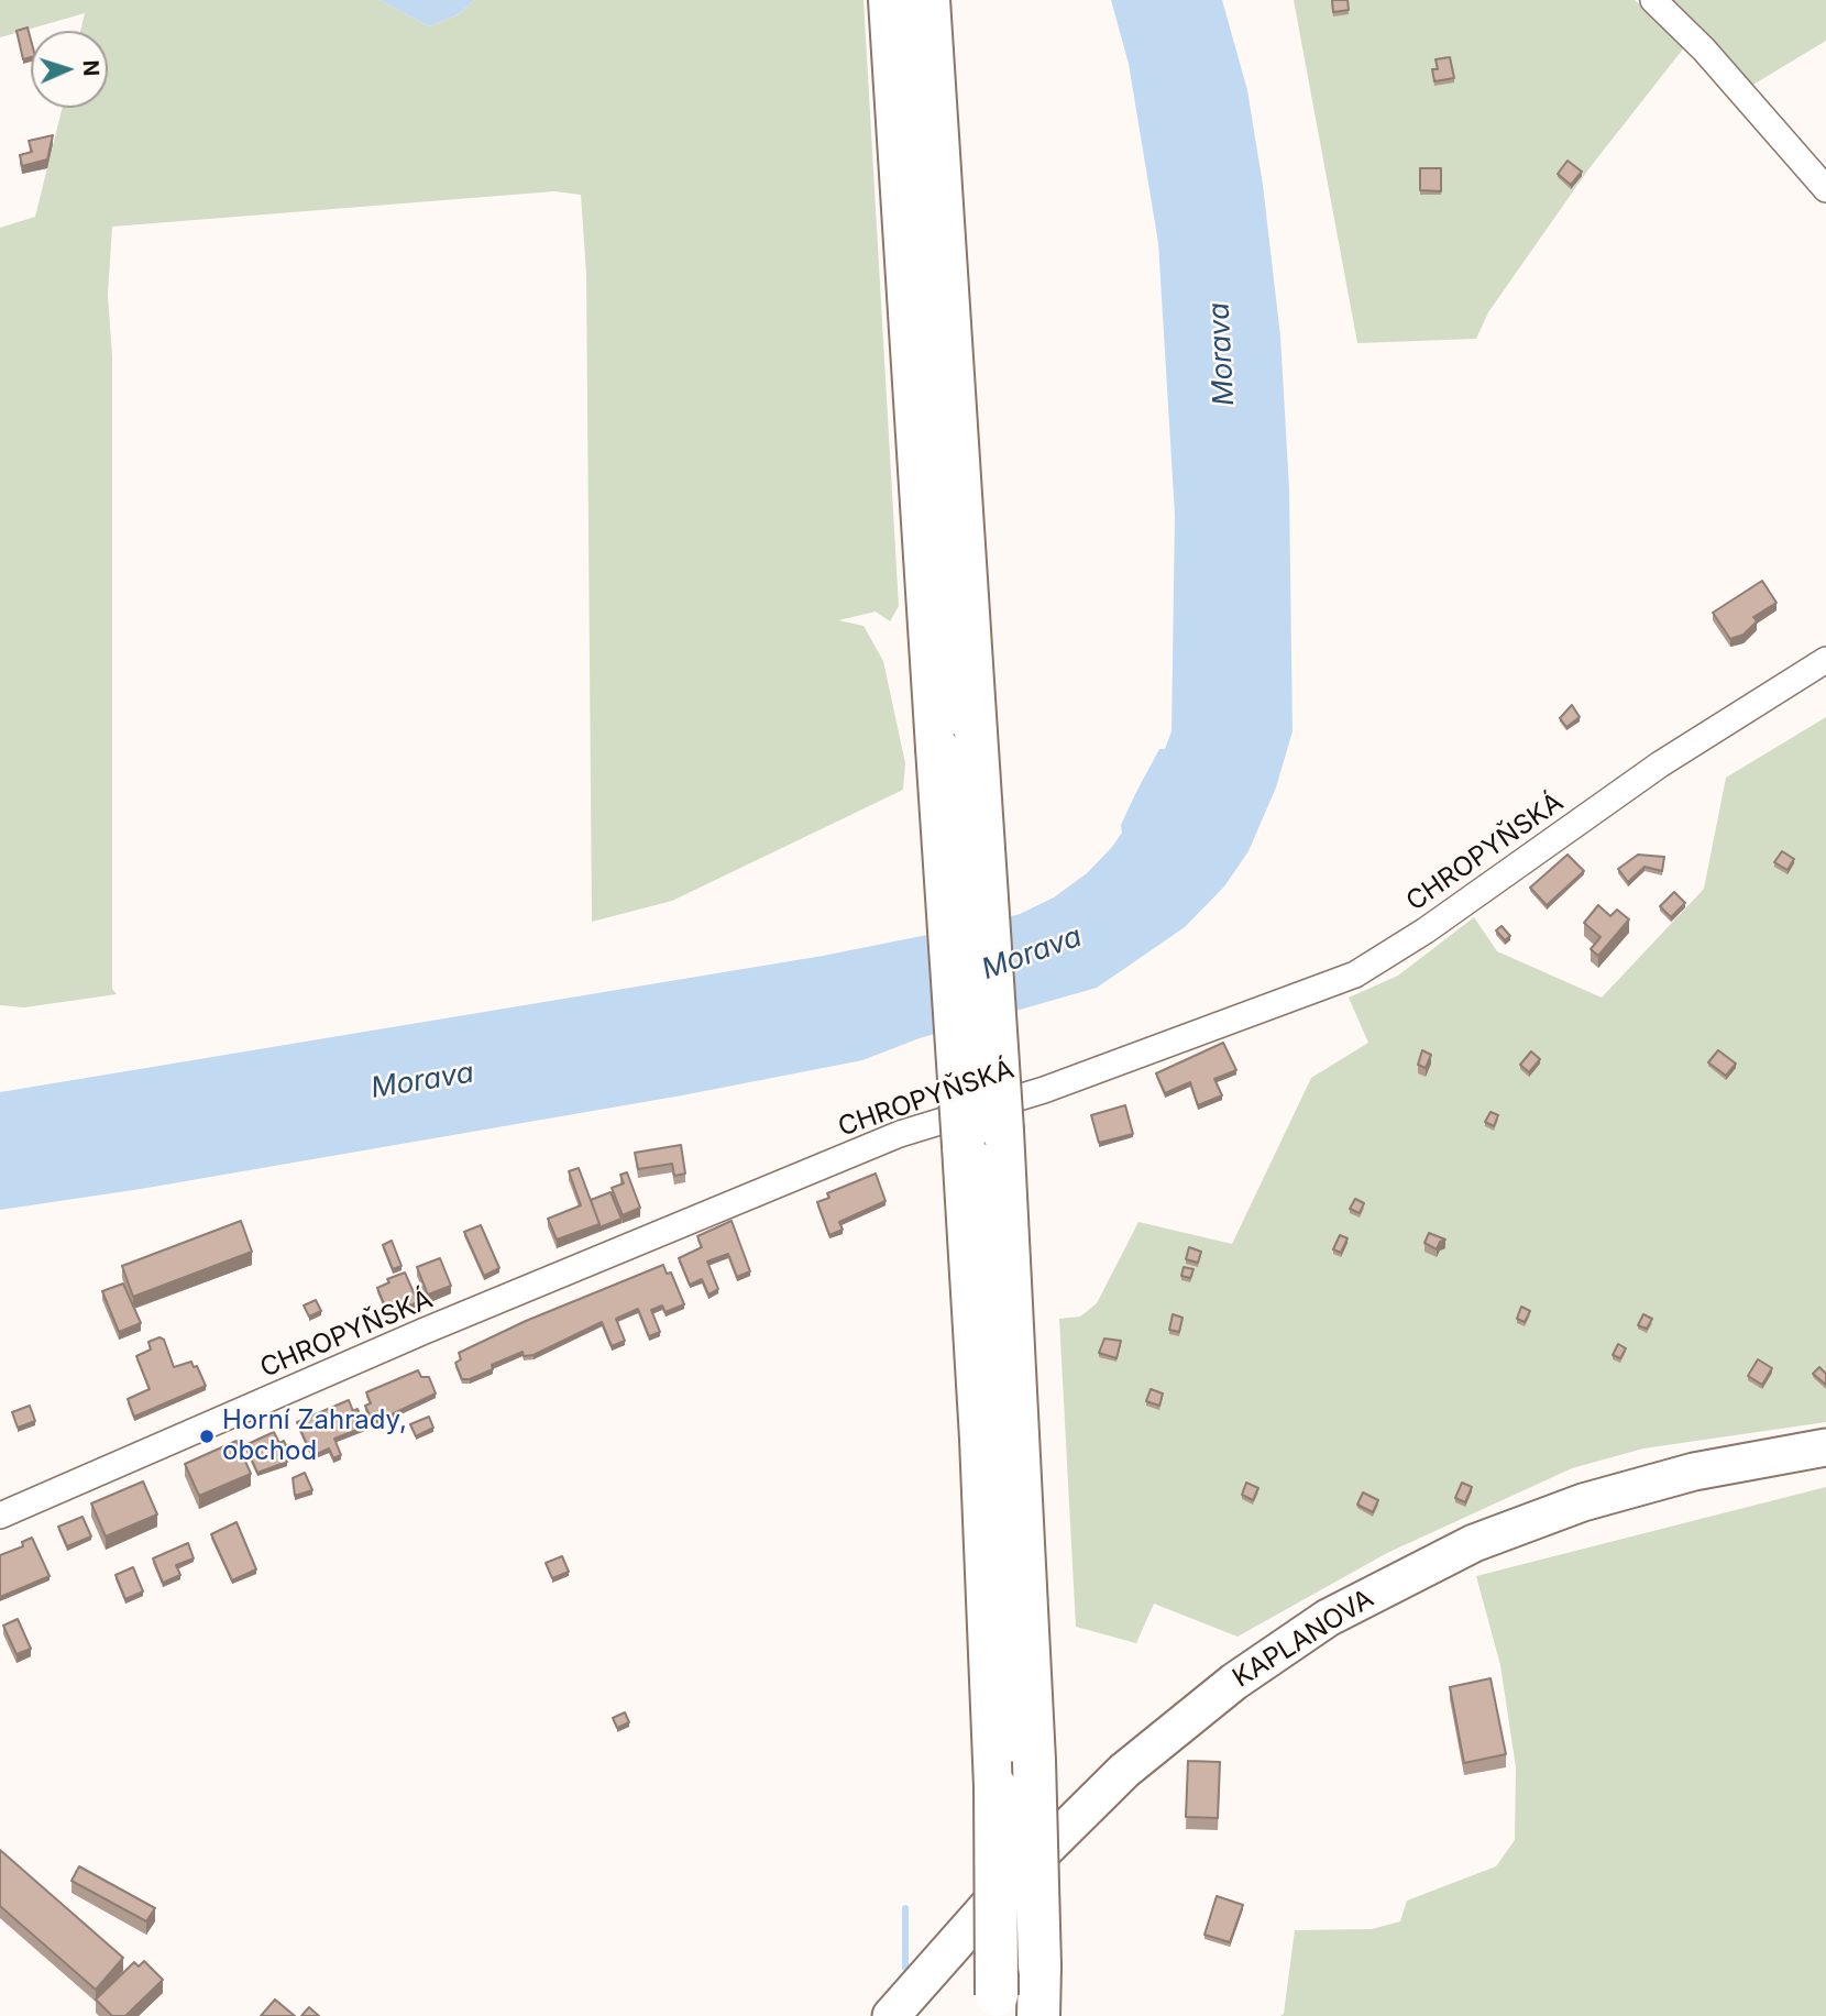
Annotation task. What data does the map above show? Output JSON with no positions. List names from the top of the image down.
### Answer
{
  "streets": {
    "main road": ["KAPLANOVA"],
    "street": ["CHROPYŇSKÁ"]
  },
  "water": ["Morava"],
  "places": ["Horní Zahrady, obchod"],
  "north": "right"
}
